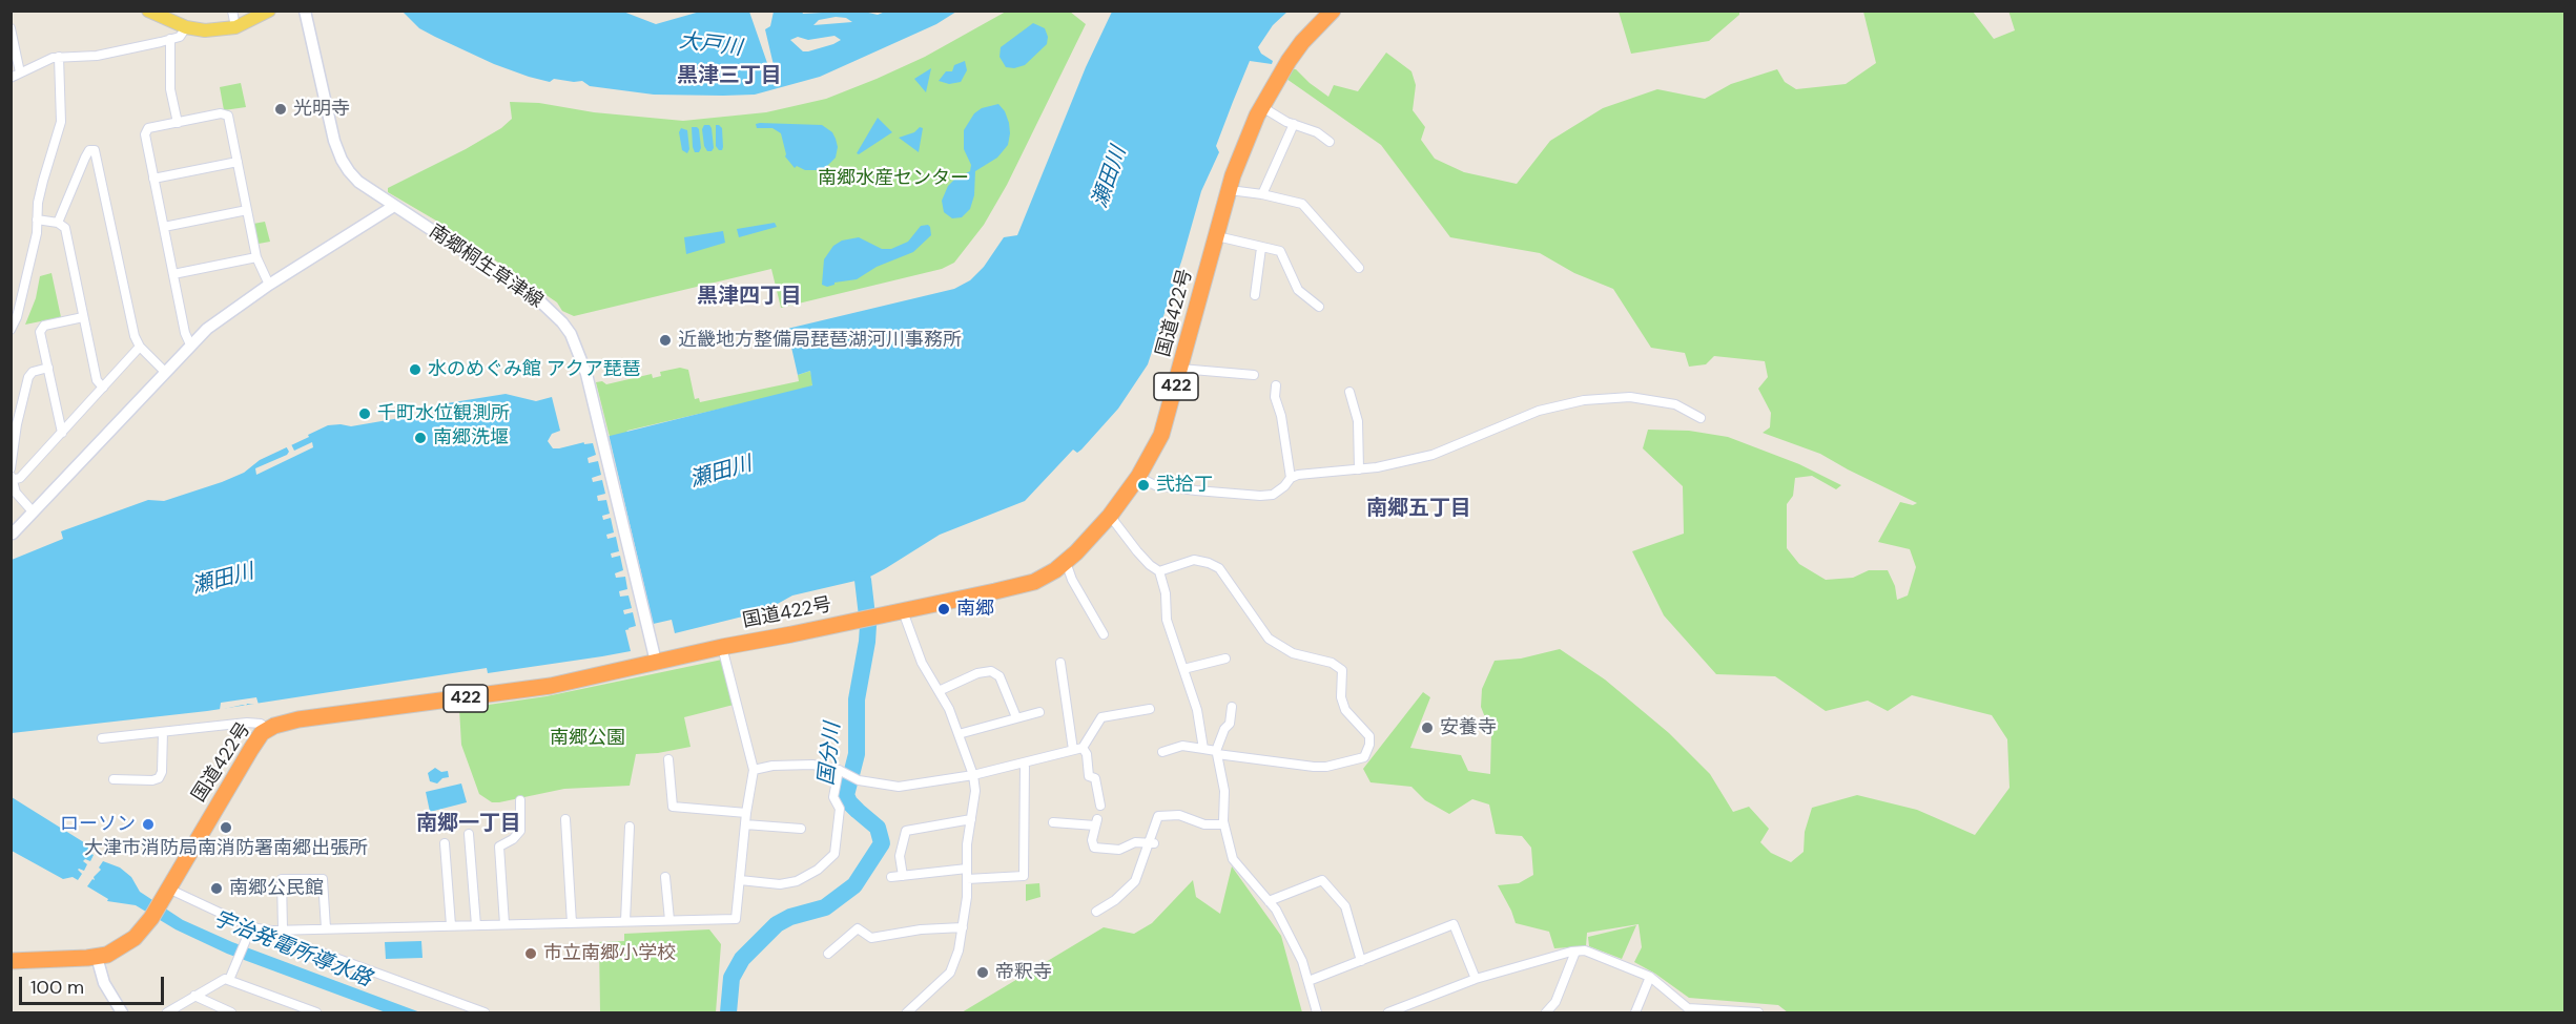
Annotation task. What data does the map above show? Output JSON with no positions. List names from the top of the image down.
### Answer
{
  "streets": {
    "highway": ["国道422号", "422"],
    "main road": ["南郷桐生草津線"]
  },
  "crossings": [
    ["南郷桐生草津線", "国道422号"]
  ],
  "districts": [
    "黒津三丁目",
    "黒津四丁目",
    "南郷五丁目",
    "南郷一丁目"
  ],
  "water": [
    "大戸川",
    "瀬田川",
    "国分川",
    "宇治発電所導水路"
  ],
  "parks": ["南郷水産センター", "南郷公園"],
  "places": [
    "光明寺",
    "近畿地方整備局琵琶湖河川事務所",
    "水のめぐみ館 アクア琵琶",
    "千町水位観測所",
    "南郷洗堰",
    "弐拾丁",
    "南郷",
    "安養寺",
    "ローソン",
    "大津市消防局南消防署南郷出張所",
    "南郷公民館",
    "市立南郷小学校",
    "帝釈寺"
  ],
  "scale_bar": "100 m"
}
